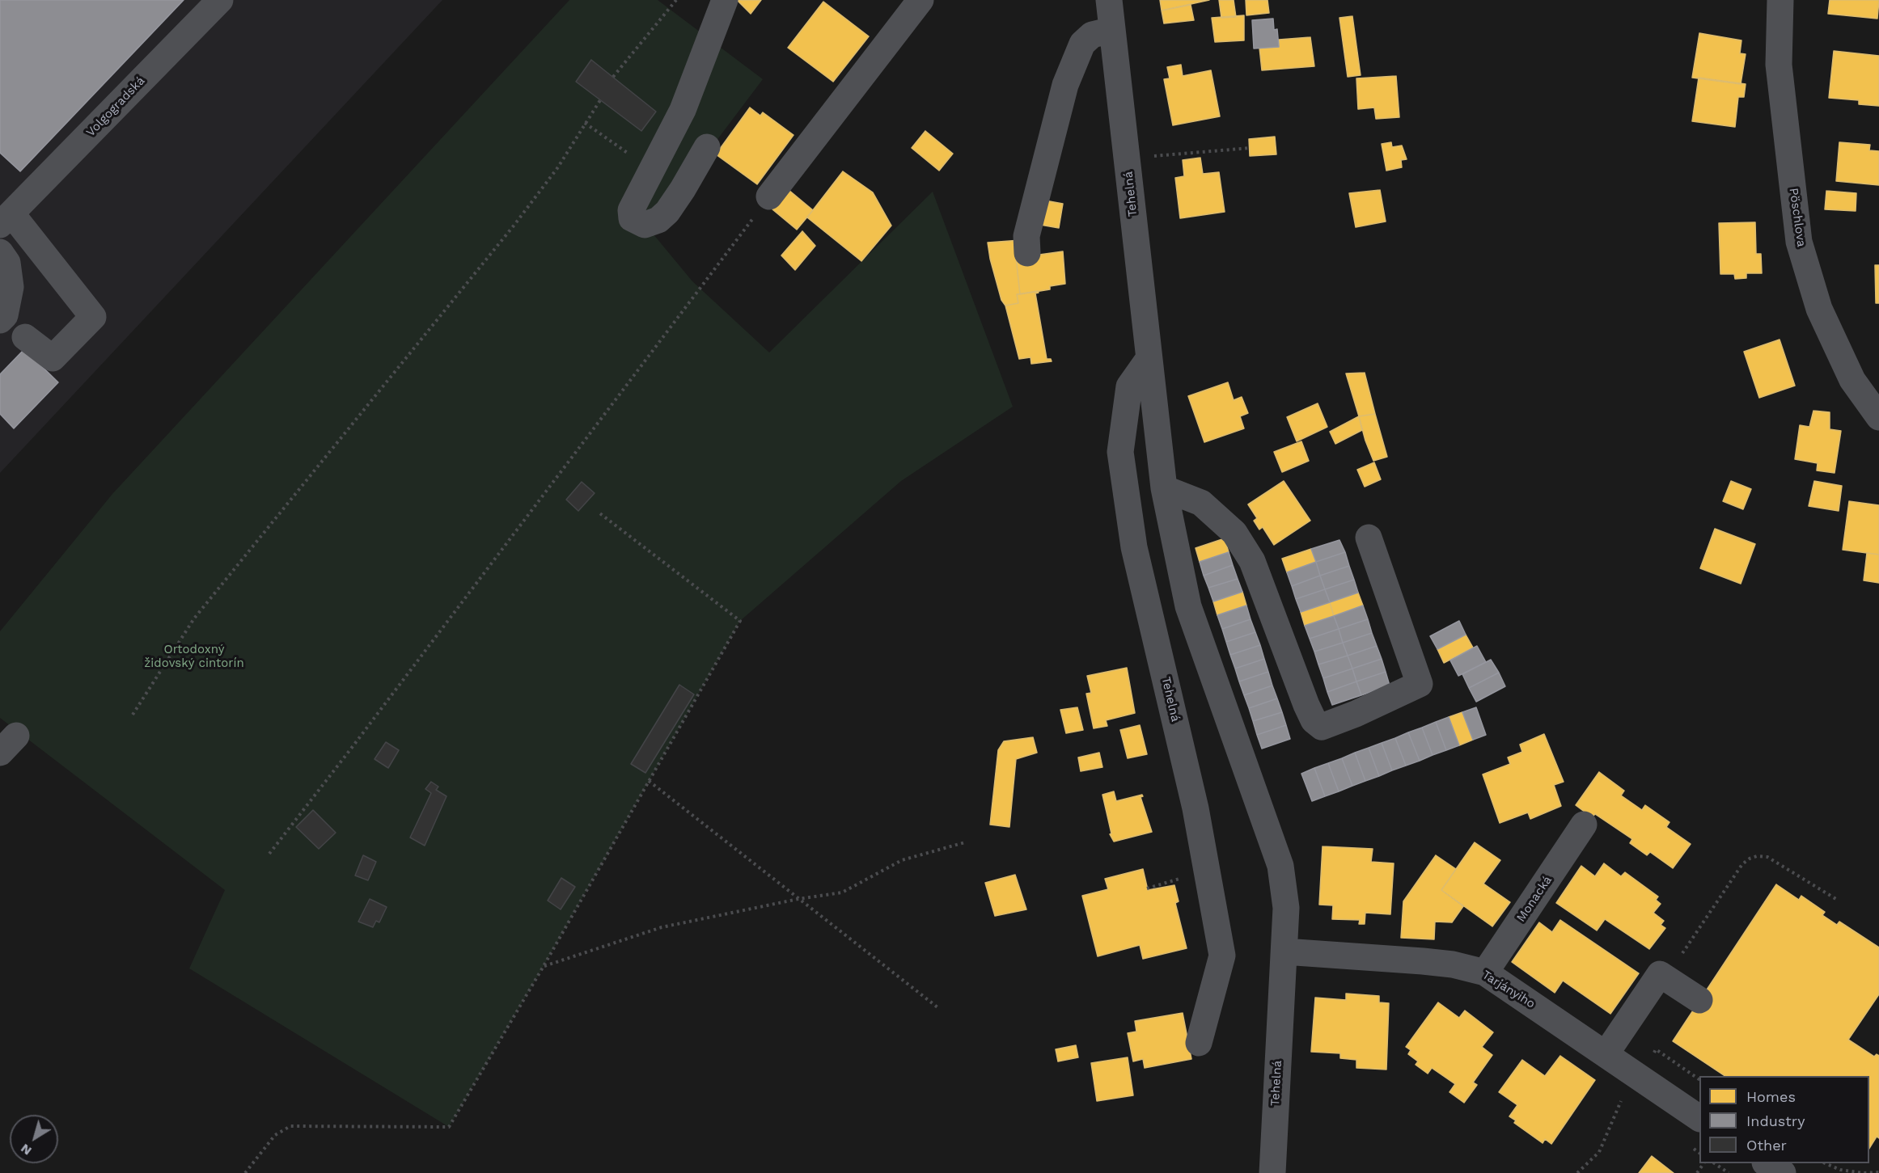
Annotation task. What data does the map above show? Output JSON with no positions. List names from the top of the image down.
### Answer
{
  "streets": {
    "street": [
      "Volgogradská",
      "Tehelná",
      "Pöschlova",
      "Monacká",
      "Tarjányiho"
    ]
  },
  "crossings": [
    ["Tehelná", "Tarjányiho"],
    ["Monacká", "Tarjányiho"]
  ],
  "parks": ["Ortodoxný židovský cintorín"],
  "legend": ["Homes", "Industry", "Other"],
  "north": "bottom left"
}
